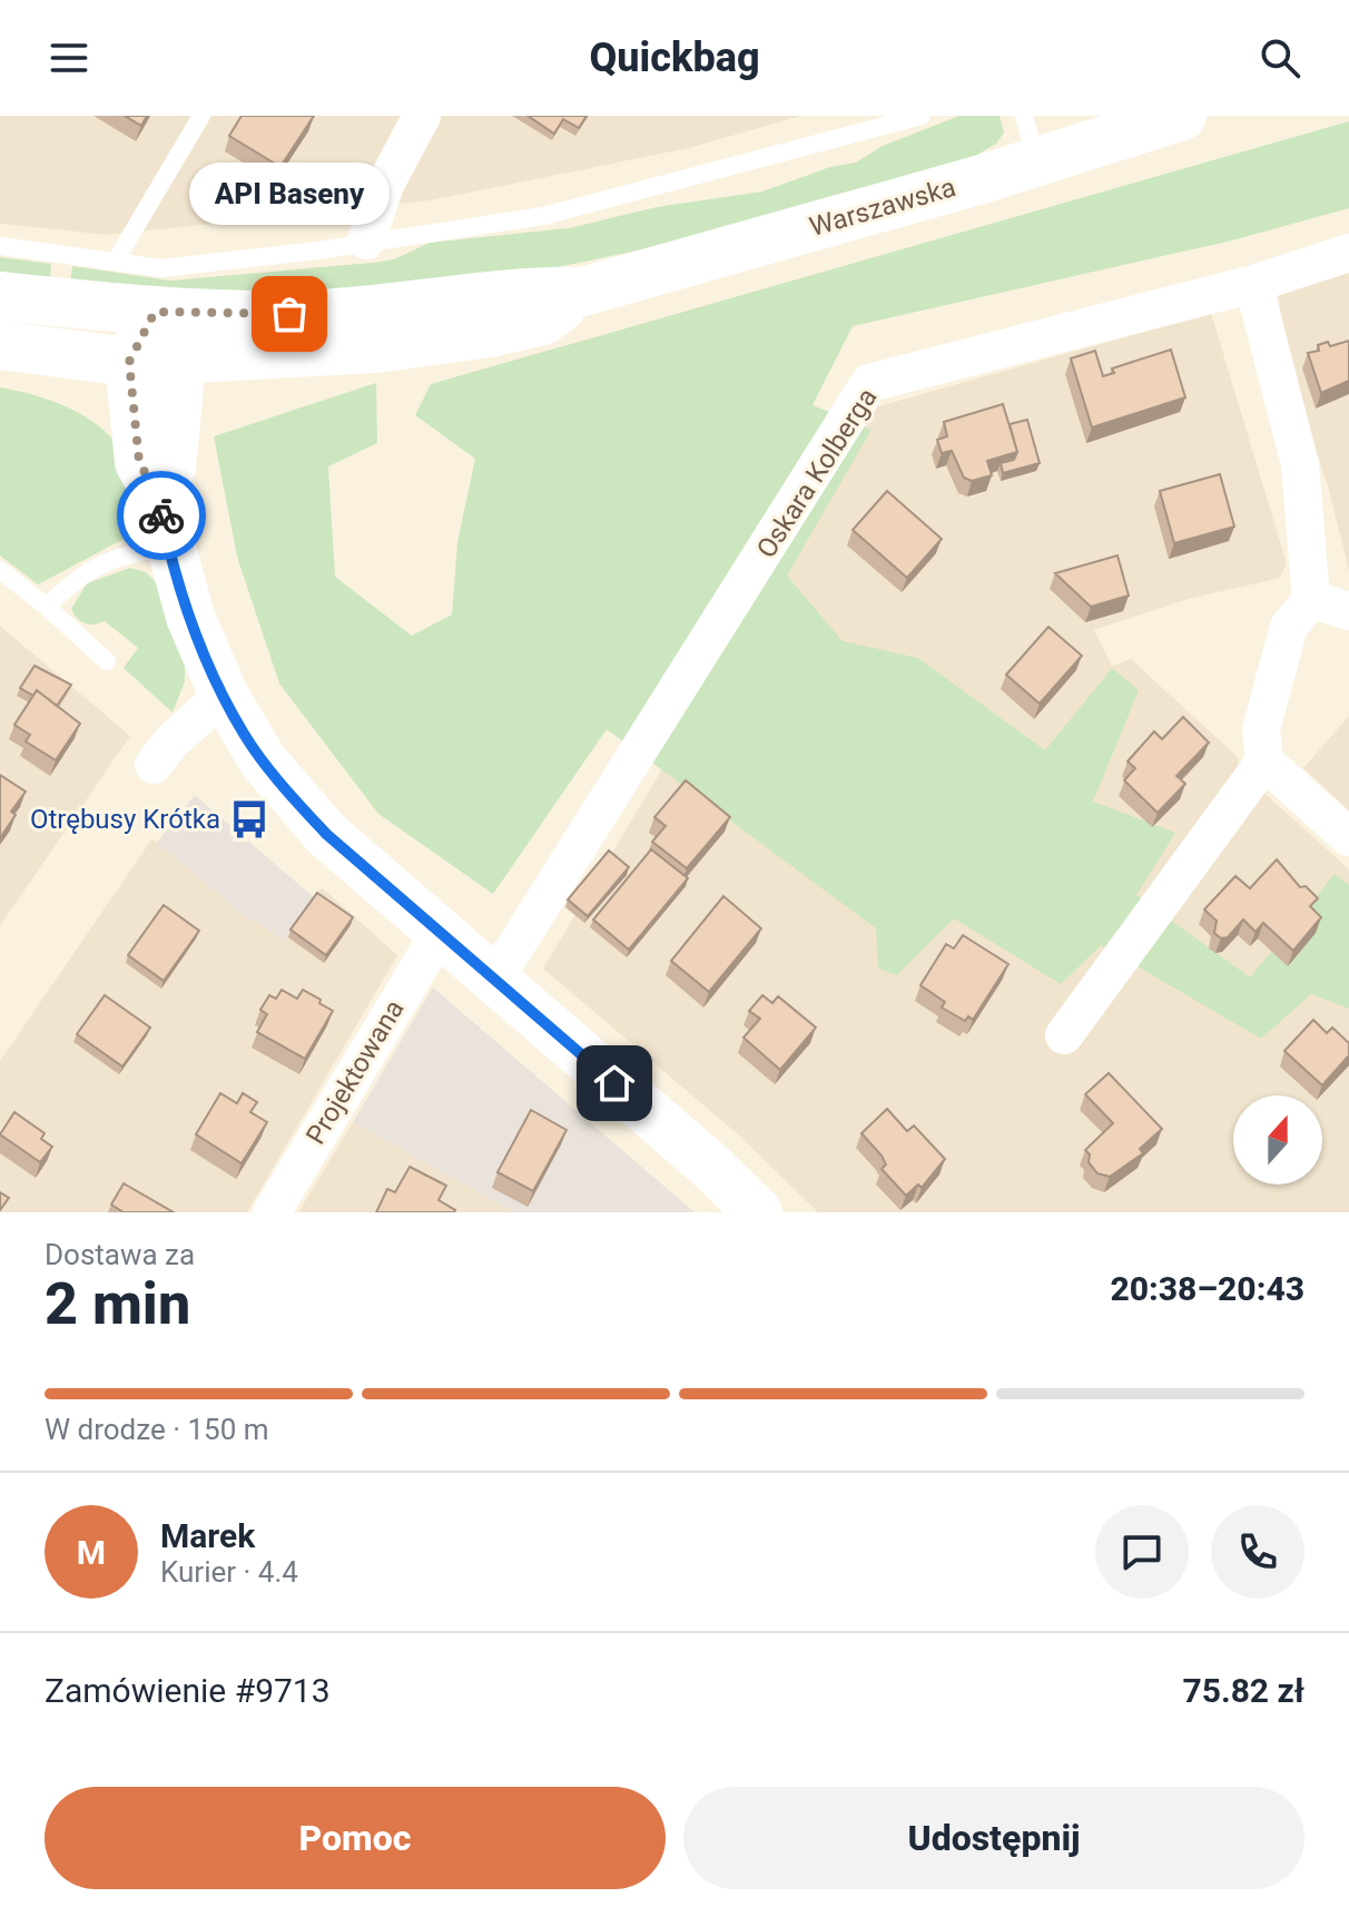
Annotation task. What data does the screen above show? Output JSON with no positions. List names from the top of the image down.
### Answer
{
  "streets": {
    "main road": ["Warszawska"],
    "street": ["Oskara Kolberga", "Projektowana"]
  },
  "places": {
    "other": ["API Baseny"],
    "bus stop": ["Otrębusy Krótka"]
  },
  "north": "top",
  "page": {
    "header": "Quickbag",
    "bubble": "API Baseny",
    "heading": ["2 min", "Dostawa za", "20:38–20:43"],
    "panel": [
      "Marek",
      "Kurier · 4.4",
      "Zamówienie #9713",
      "75.82 zł"
    ],
    "bar": "W drodze · 150 m",
    "round": "M",
    "buttons": ["Pomoc", "Udostępnij"]
  }
}
